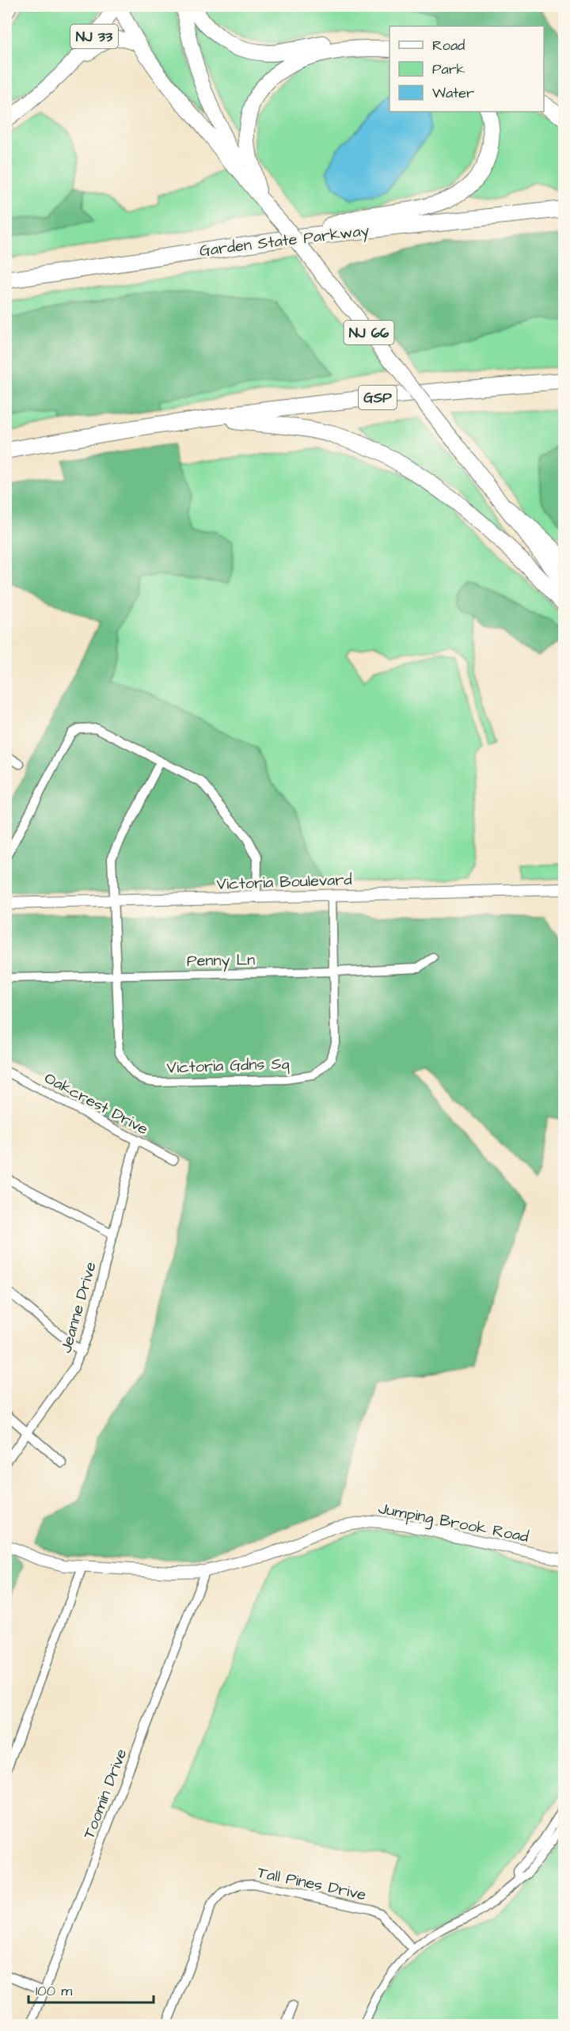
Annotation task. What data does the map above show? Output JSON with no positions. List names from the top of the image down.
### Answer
{
  "streets": {
    "highway": [
      "NJ 33",
      "Garden State Parkway",
      "NJ 66",
      "GSP"
    ],
    "street": [
      "Victoria Boulevard",
      "Penny Ln",
      "Victoria Gdns Sq",
      "Oakcrest Drive",
      "Jeanne Drive",
      "Jumping Brook Road",
      "Toomin Drive",
      "Tall Pines Drive"
    ]
  },
  "crossings": [
    ["Victoria Boulevard", "Victoria Gdns Sq"],
    ["Penny Ln", "Victoria Gdns Sq"],
    ["Oakcrest Drive", "Jeanne Drive"],
    ["Jumping Brook Road", "Toomin Drive"]
  ],
  "legend": ["Road", "Park", "Water"],
  "scale_bar": "100 m"
}
